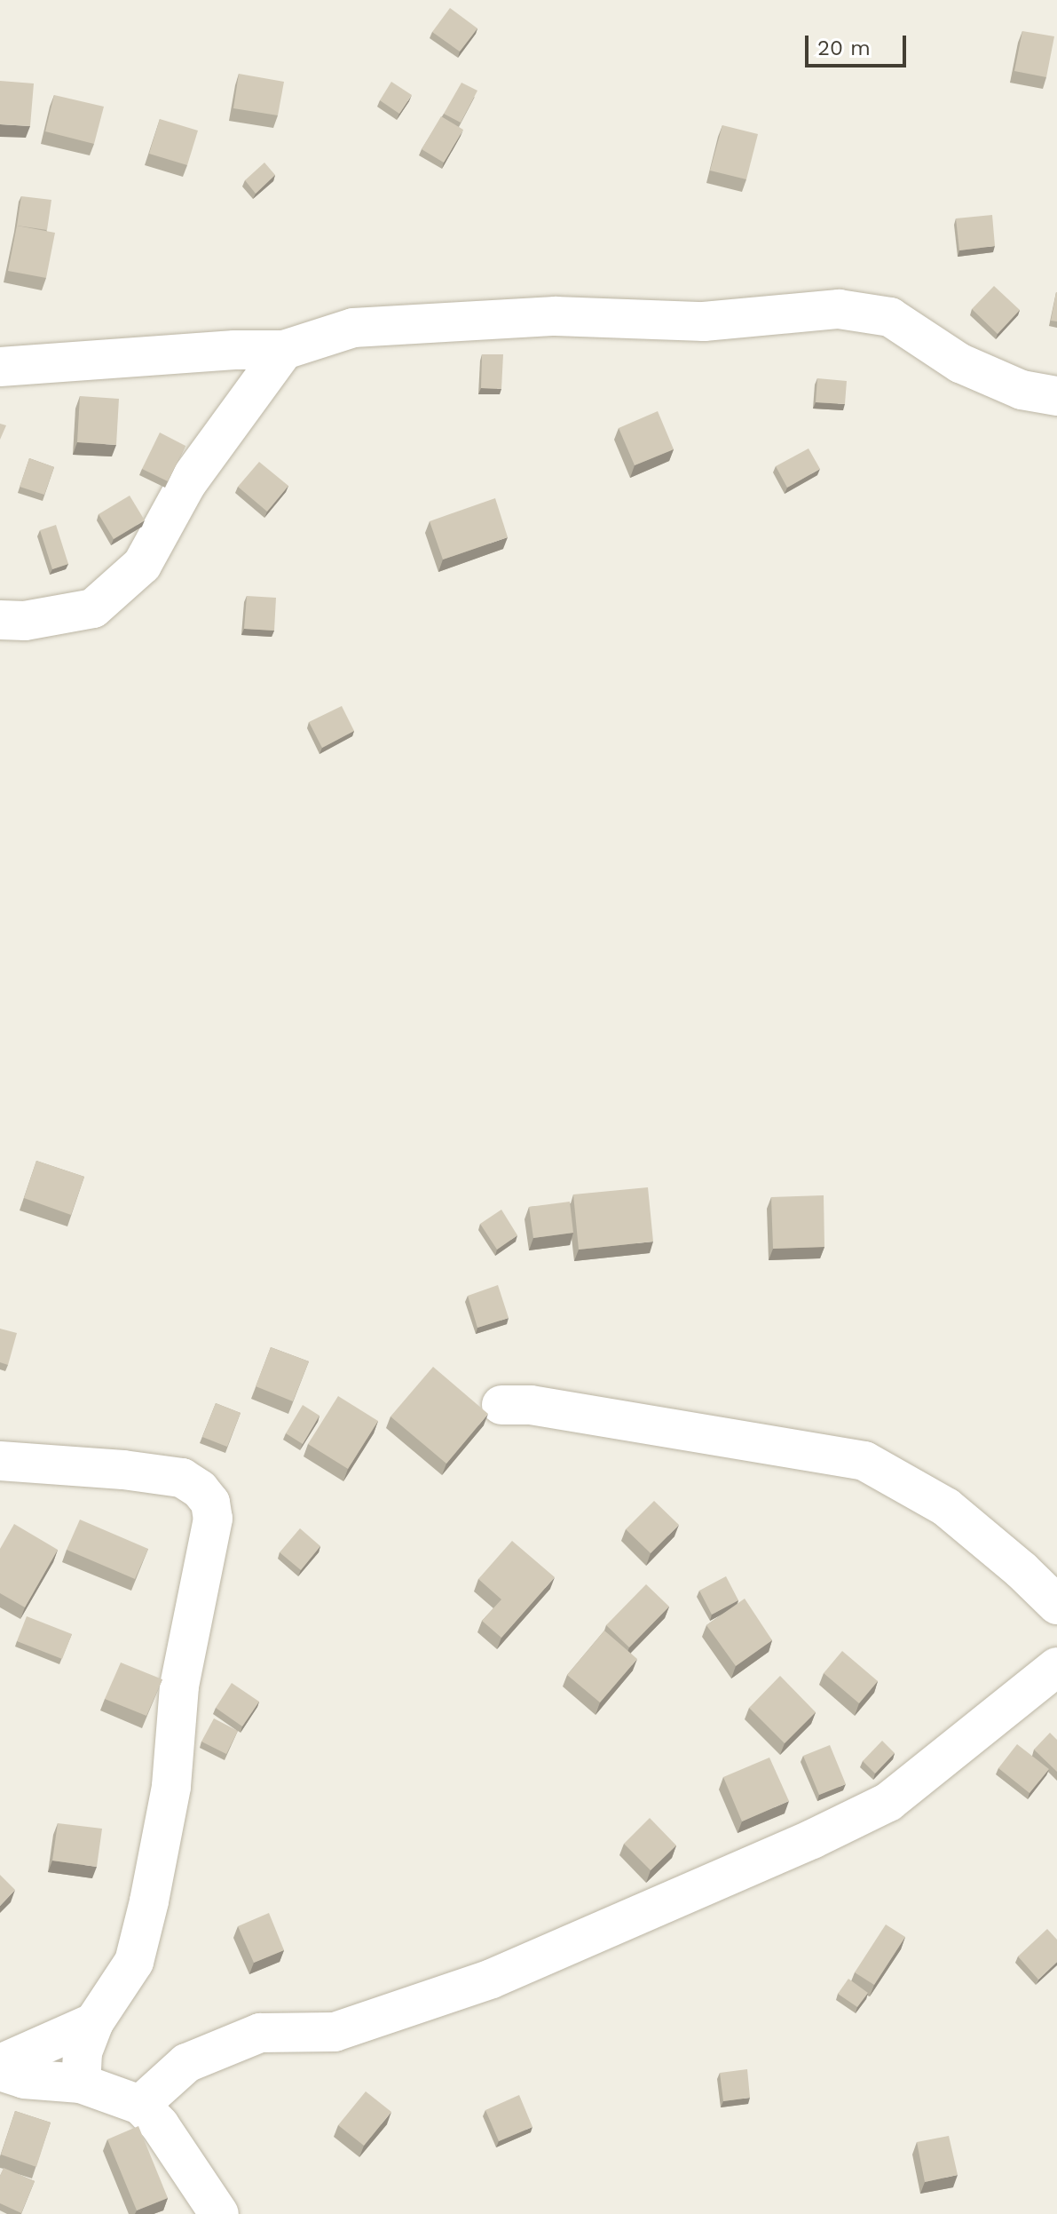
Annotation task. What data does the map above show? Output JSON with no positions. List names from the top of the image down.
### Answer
{
  "scale_bar": "20 m"
}
